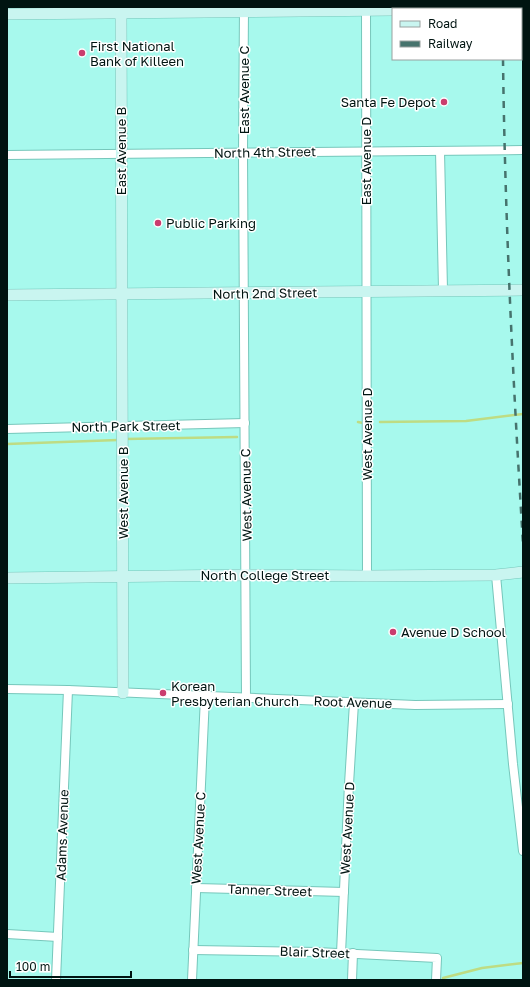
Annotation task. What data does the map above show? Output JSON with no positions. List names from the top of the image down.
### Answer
{
  "streets": {
    "street": [
      "East Avenue C",
      "East Avenue B",
      "North 4th Street",
      "East Avenue D",
      "North 2nd Street",
      "North Park Street",
      "West Avenue D",
      "West Avenue B",
      "West Avenue C",
      "North College Street",
      "Root Avenue",
      "Adams Avenue",
      "Tanner Street",
      "Blair Street"
    ]
  },
  "crossings": [
    ["East Avenue C", "North 4th Street"],
    ["East Avenue C", "North 2nd Street"],
    ["East Avenue C", "West Avenue C"],
    ["East Avenue B", "North 4th Street"],
    ["East Avenue B", "North 2nd Street"],
    ["East Avenue B", "West Avenue B"],
    ["North 4th Street", "East Avenue D"],
    ["East Avenue D", "North 2nd Street"],
    ["East Avenue D", "West Avenue D"],
    ["North 2nd Street", "West Avenue D"],
    ["North 2nd Street", "West Avenue B"],
    ["North 2nd Street", "West Avenue C"],
    ["North Park Street", "West Avenue B"],
    ["North Park Street", "West Avenue C"],
    ["West Avenue D", "North College Street"],
    ["West Avenue D", "Root Avenue"],
    ["West Avenue D", "Tanner Street"],
    ["West Avenue D", "Blair Street"],
    ["West Avenue B", "North College Street"],
    ["West Avenue B", "Root Avenue"],
    ["West Avenue C", "North College Street"],
    ["West Avenue C", "Root Avenue"],
    ["West Avenue C", "Tanner Street"],
    ["West Avenue C", "Blair Street"],
    ["Root Avenue", "Adams Avenue"]
  ],
  "places": [
    "First National Bank of Killeen",
    "Santa Fe Depot",
    "Public Parking",
    "Avenue D School",
    "Korean Presbyterian Church"
  ],
  "legend": ["Road", "Railway"],
  "scale_bar": "100 m"
}
